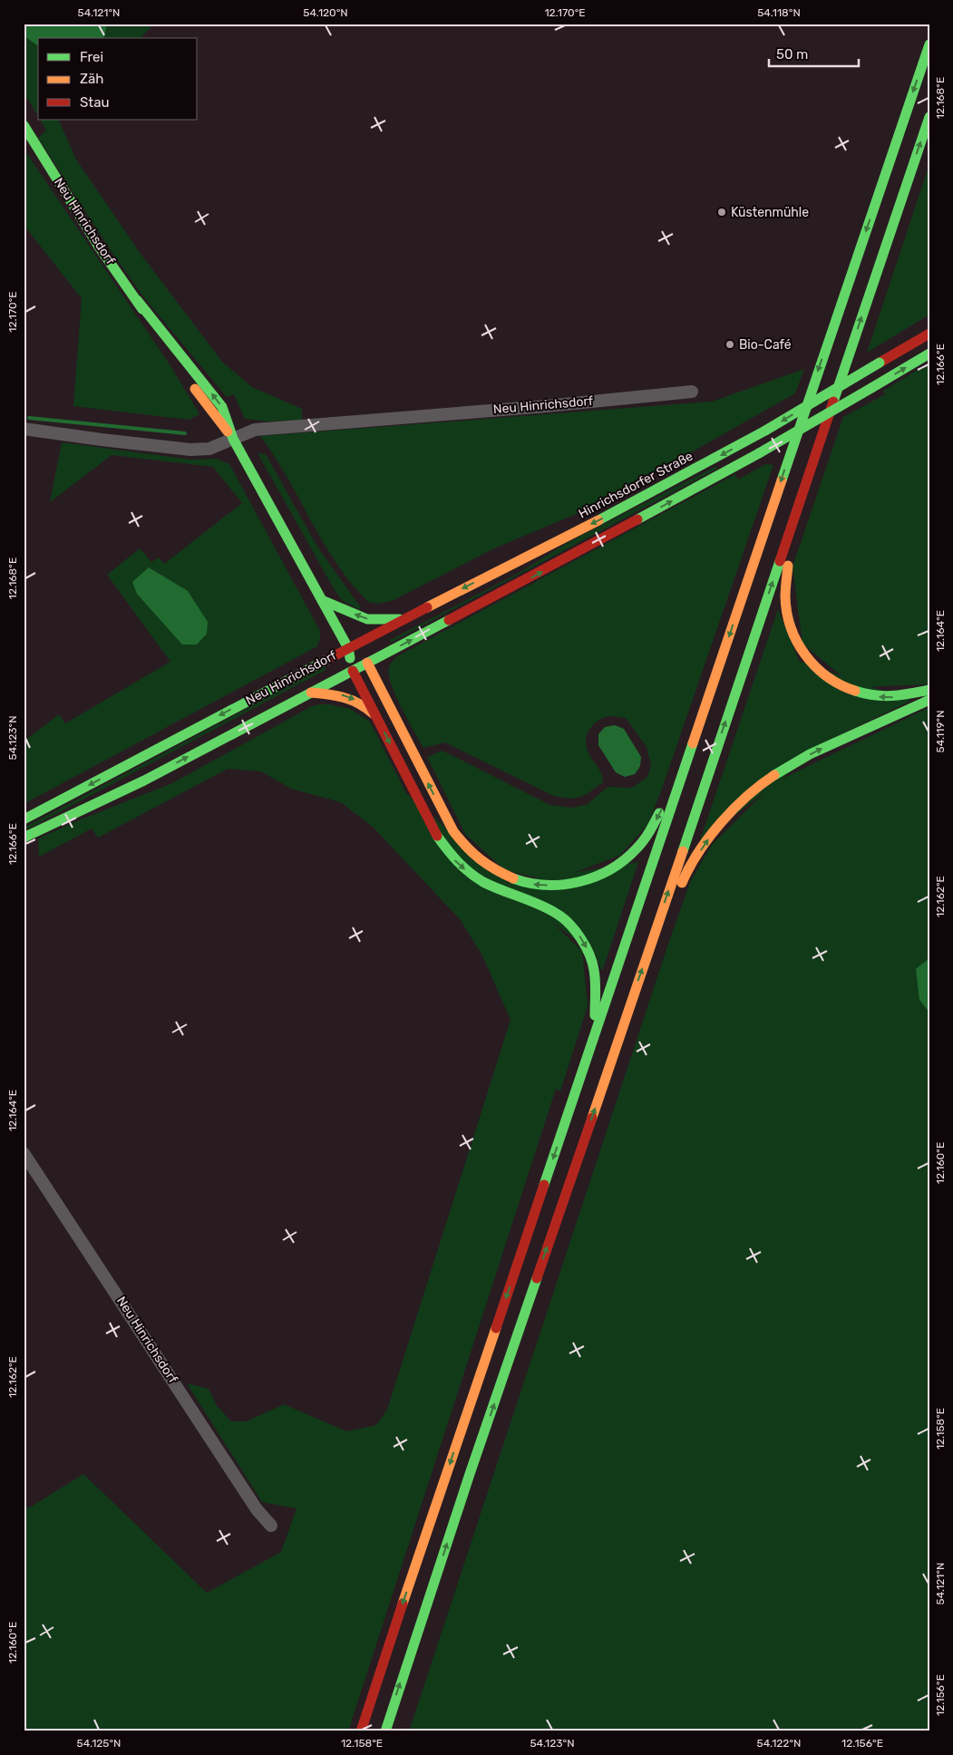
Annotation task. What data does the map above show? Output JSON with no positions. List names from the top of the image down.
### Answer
{
  "streets": {
    "main road": ["Neu Hinrichsdorf", "Hinrichsdorfer Straße"]
  },
  "crossings": [
    ["Neu Hinrichsdorf", "Hinrichsdorfer Straße"]
  ],
  "places": ["Küstenmühle", "Bio-Café"],
  "legend": ["Frei", "Zäh", "Stau"],
  "scale_bar": "50 m",
  "coordinates": [
    "54.121°N",
    "54.120°N",
    "12.170°E",
    "54.118°N",
    "12.168°E",
    "12.166°E",
    "12.164°E",
    "54.119°N",
    "54.123°N",
    "12.162°E",
    "12.160°E",
    "12.158°E",
    "12.156°E",
    "54.125°N",
    "54.122°N"
  ]
}
